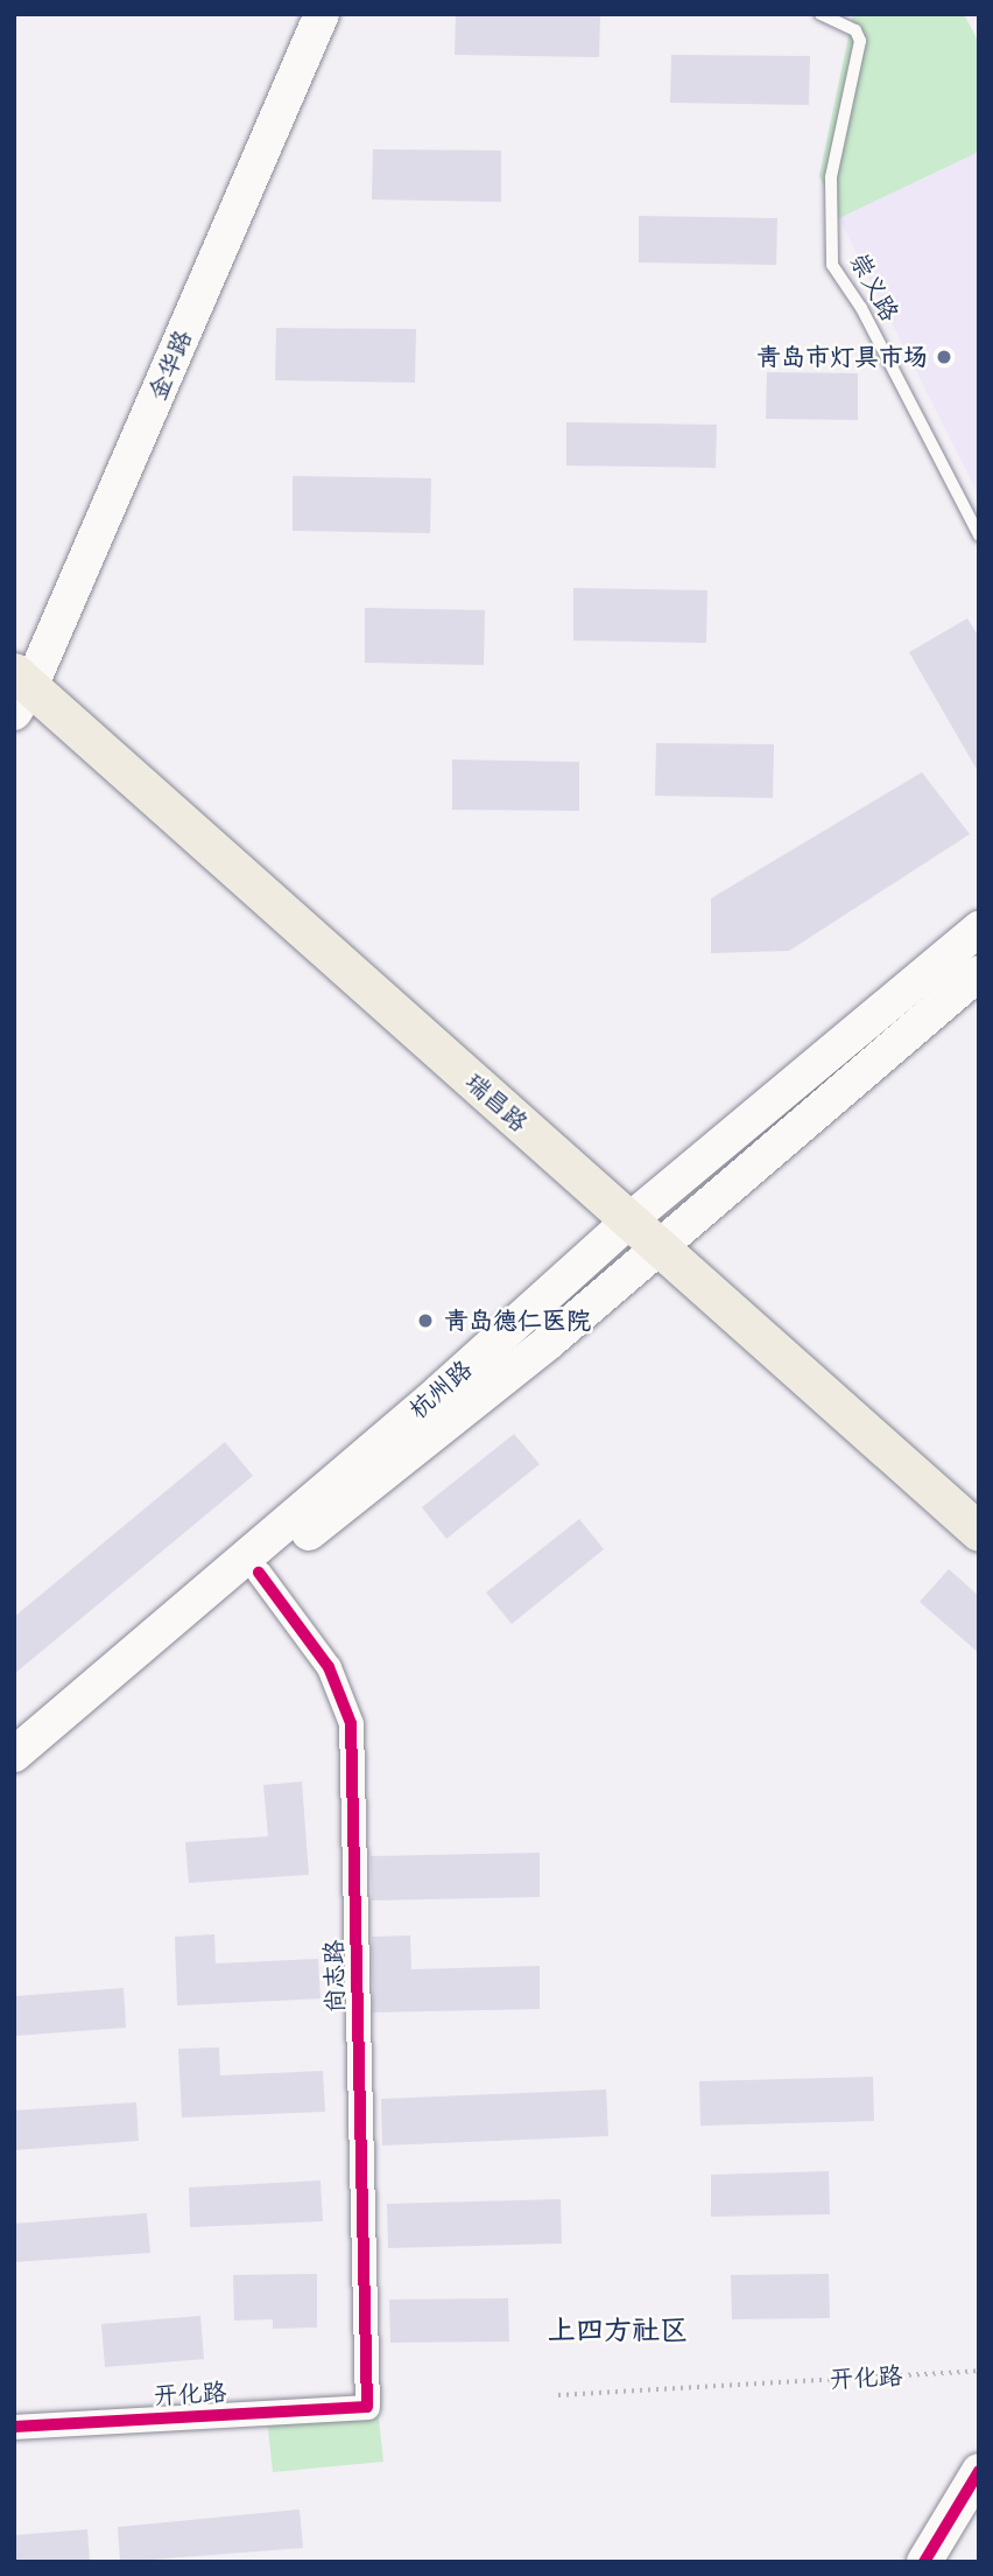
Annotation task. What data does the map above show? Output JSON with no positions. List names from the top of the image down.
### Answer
{
  "streets": {
    "main road": ["金华路", "瑞昌路", "杭州路"],
    "street": ["尚志路", "开化路"],
    "lane": ["崇义路"]
  },
  "crossings": [
    ["金华路", "瑞昌路"],
    ["瑞昌路", "杭州路"],
    ["杭州路", "尚志路"],
    ["尚志路", "开化路"]
  ],
  "districts": ["上四方社区"],
  "places": ["青岛市灯具市场", "青岛德仁医院"]
}
